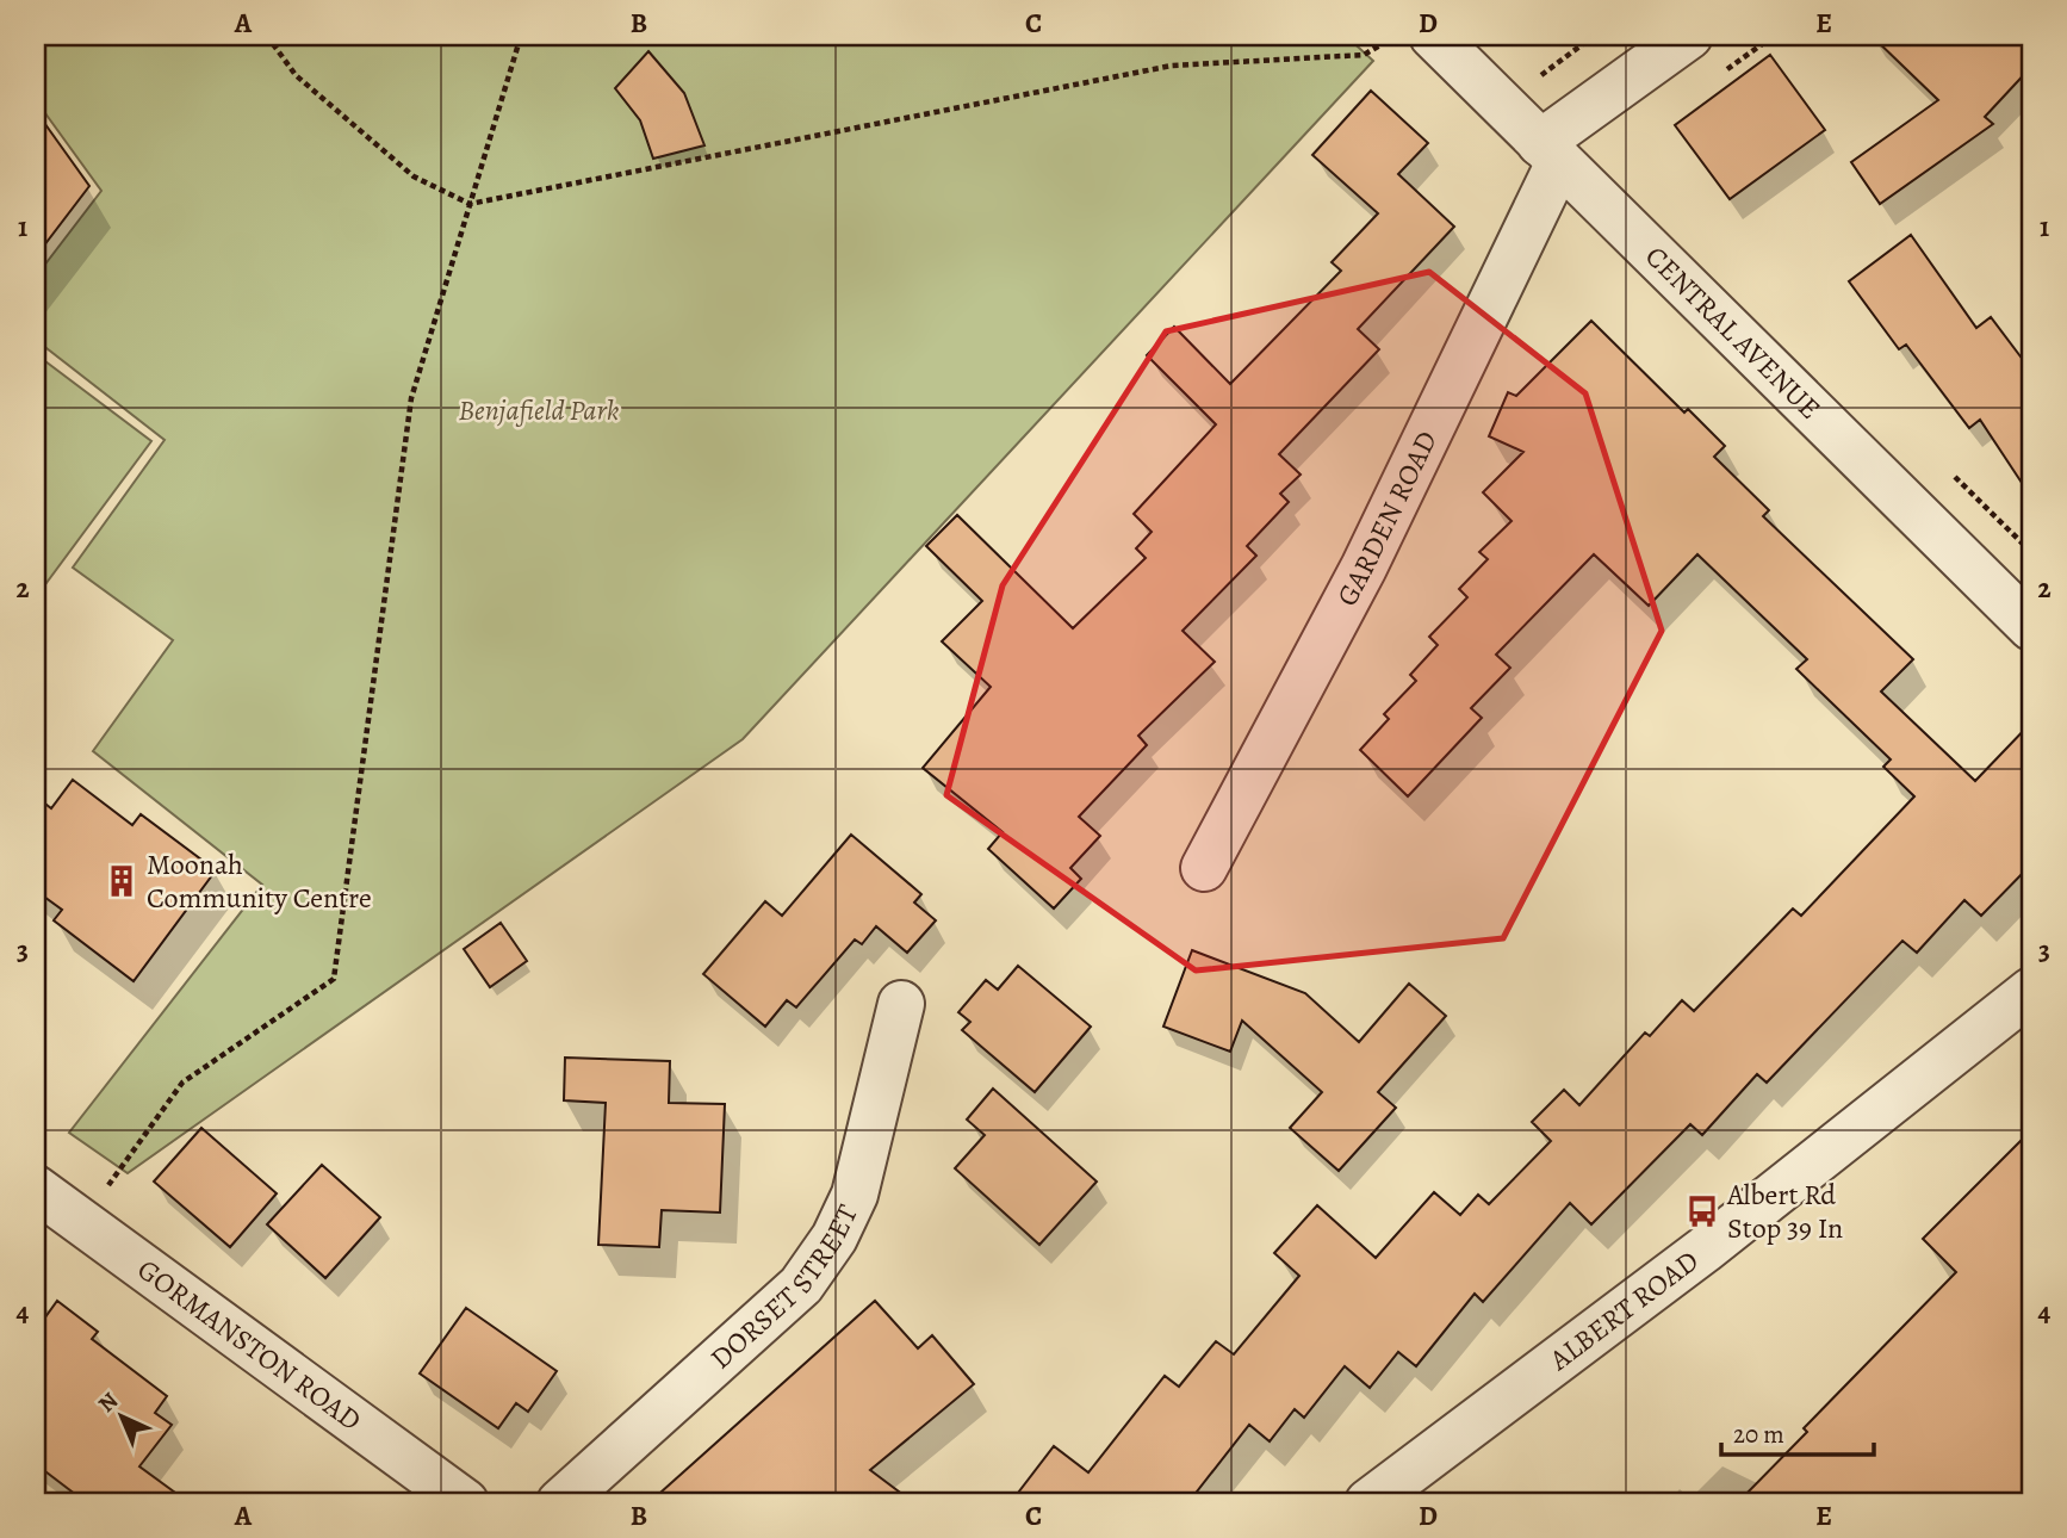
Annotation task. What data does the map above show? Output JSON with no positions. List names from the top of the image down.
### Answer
{
  "streets": {
    "street": [
      "CENTRAL AVENUE",
      "GARDEN ROAD",
      "DORSET STREET",
      "ALBERT ROAD",
      "GORMANSTON ROAD"
    ]
  },
  "crossings": [
    ["CENTRAL AVENUE", "GARDEN ROAD"]
  ],
  "parks": ["Benjafield Park"],
  "places": {
    "building": ["Moonah Community Centre"],
    "bus stop": ["Albert Rd Stop 39 In"]
  },
  "scale_bar": "20 m",
  "north": "top left",
  "grid": {
    "columns": [
      "A",
      "B",
      "C",
      "D",
      "E"
    ],
    "rows": [
      "1",
      "2",
      "3",
      "4"
    ]
  }
}
